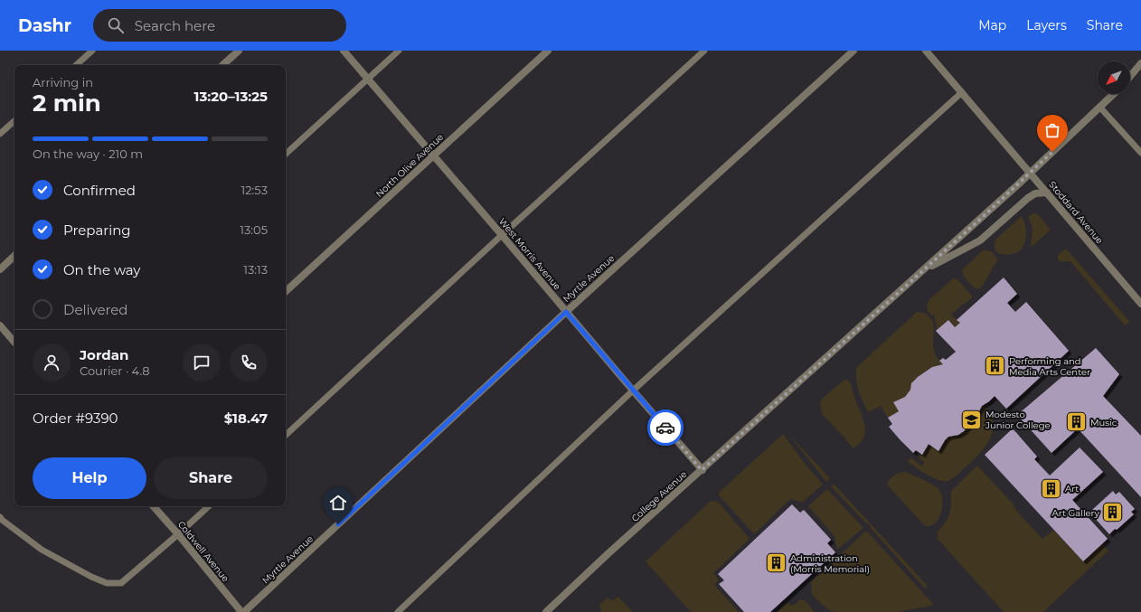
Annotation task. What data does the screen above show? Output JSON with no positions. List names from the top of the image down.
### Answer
{
  "streets": {
    "street": [
      "North Olive Avenue",
      "Stoddard Avenue",
      "West Morris Avenue",
      "Myrtle Avenue",
      "College Avenue",
      "Coldwell Avenue"
    ]
  },
  "crossings": [
    ["North Olive Avenue", "West Morris Avenue"],
    ["Stoddard Avenue", "College Avenue"],
    ["West Morris Avenue", "Myrtle Avenue"],
    ["West Morris Avenue", "College Avenue"]
  ],
  "places": {
    "building": [
      "Performing and Media Arts Center",
      "Music",
      "Art",
      "Art Gallery",
      "Administration (Morris Memorial)"
    ],
    "school or university": ["Modesto Junior College"]
  },
  "north": "bottom left",
  "page": {
    "header": "Dashr",
    "search": "Search here",
    "nav": ["Map", "Layers", "Share"],
    "heading": ["2 min", "Arriving in", "13:20–13:25"],
    "panel": [
      "Jordan",
      "Courier · 4.8",
      "Order #9390",
      "$18.47"
    ],
    "bar": "On the way · 210 m",
    "list": [
      ["Confirmed", "12:53"],
      ["Preparing", "13:05"],
      ["On the way", "13:13"],
      "Delivered"
    ],
    "buttons": ["Help", "Share"]
  }
}
